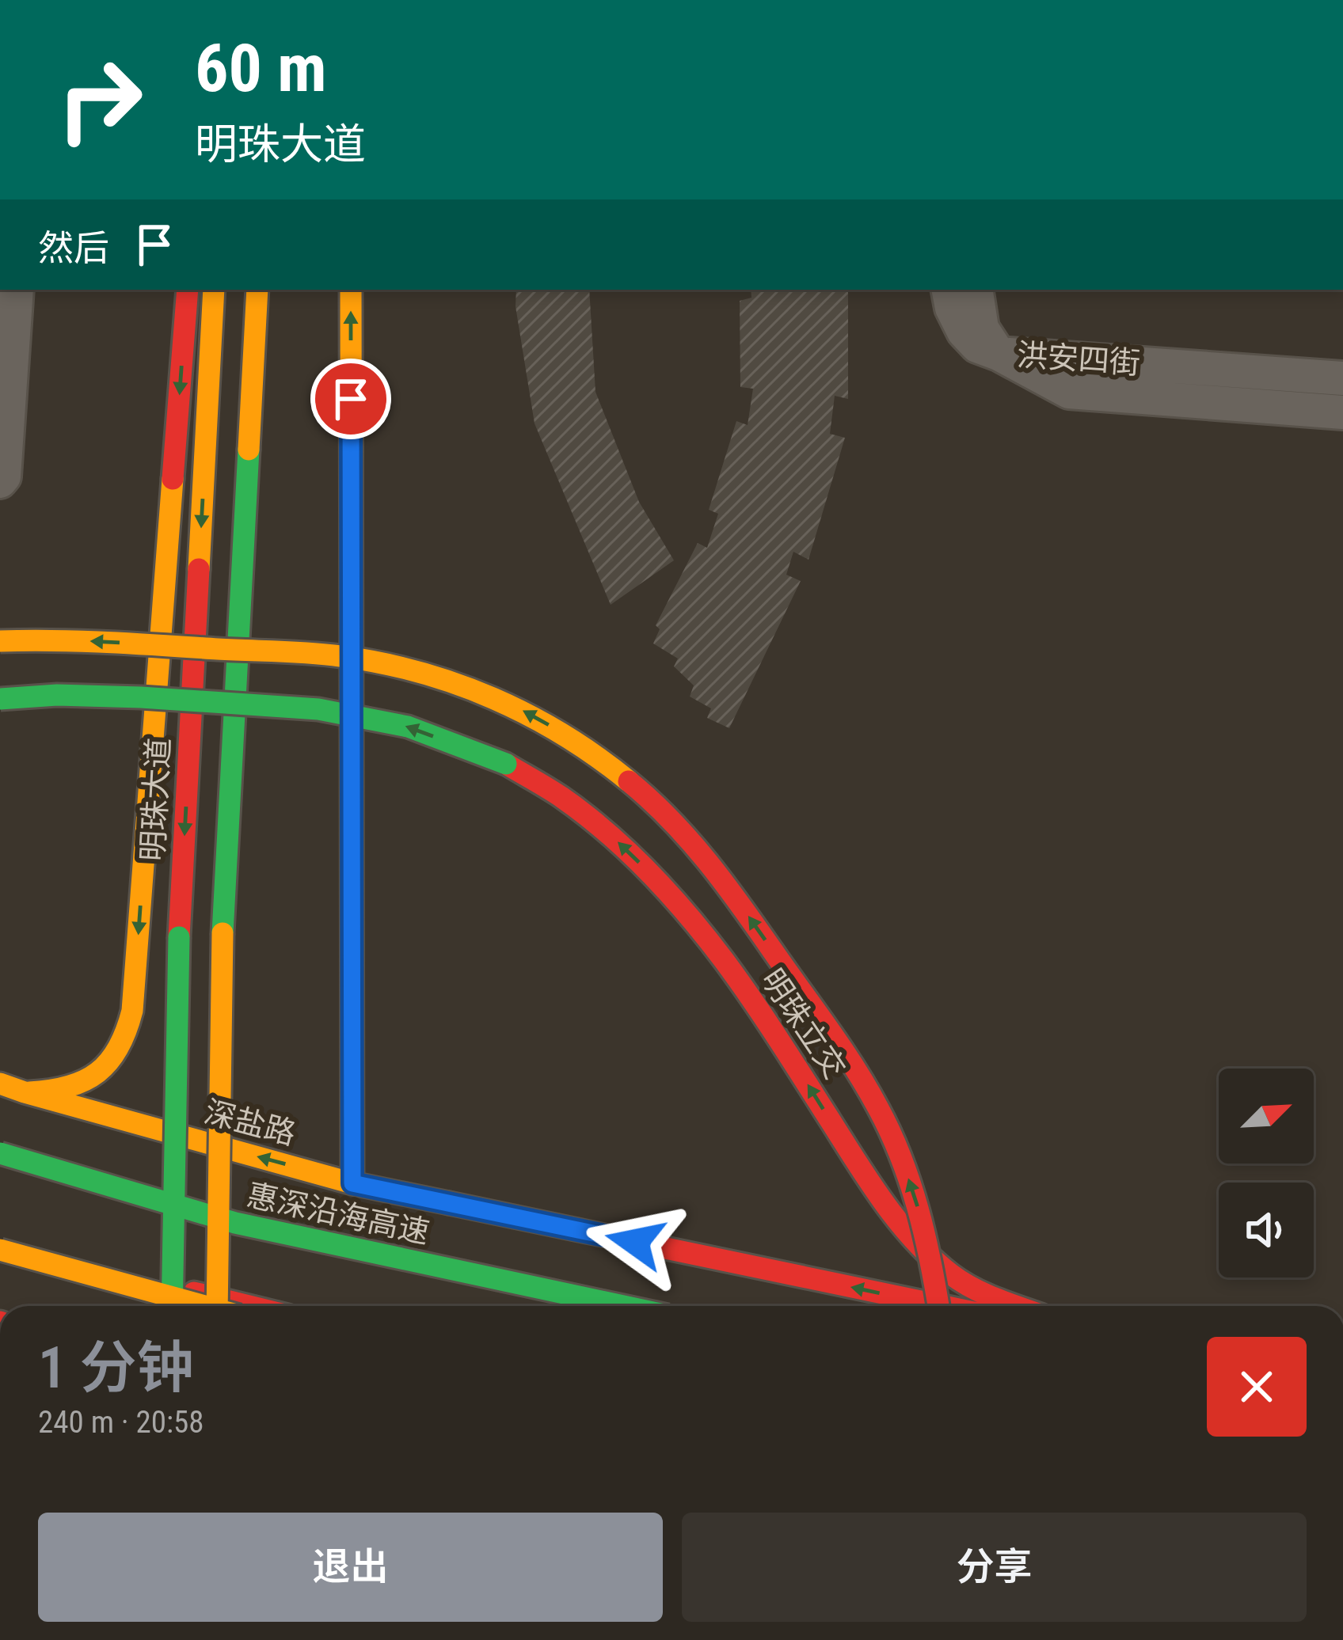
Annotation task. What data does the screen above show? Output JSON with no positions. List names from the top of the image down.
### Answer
{
  "streets": {
    "main road": [
      "明珠大道",
      "明珠立交",
      "深盐路",
      "惠深沿海高速"
    ],
    "street": ["洪安四街"]
  },
  "one_way": ["明珠立交"],
  "north": "top right",
  "page": {
    "turn": ["60 m", "明珠大道"],
    "then": "然后",
    "heading": ["1 分钟", "240 m · 20:58"],
    "buttons": ["退出", "分享"]
  }
}
